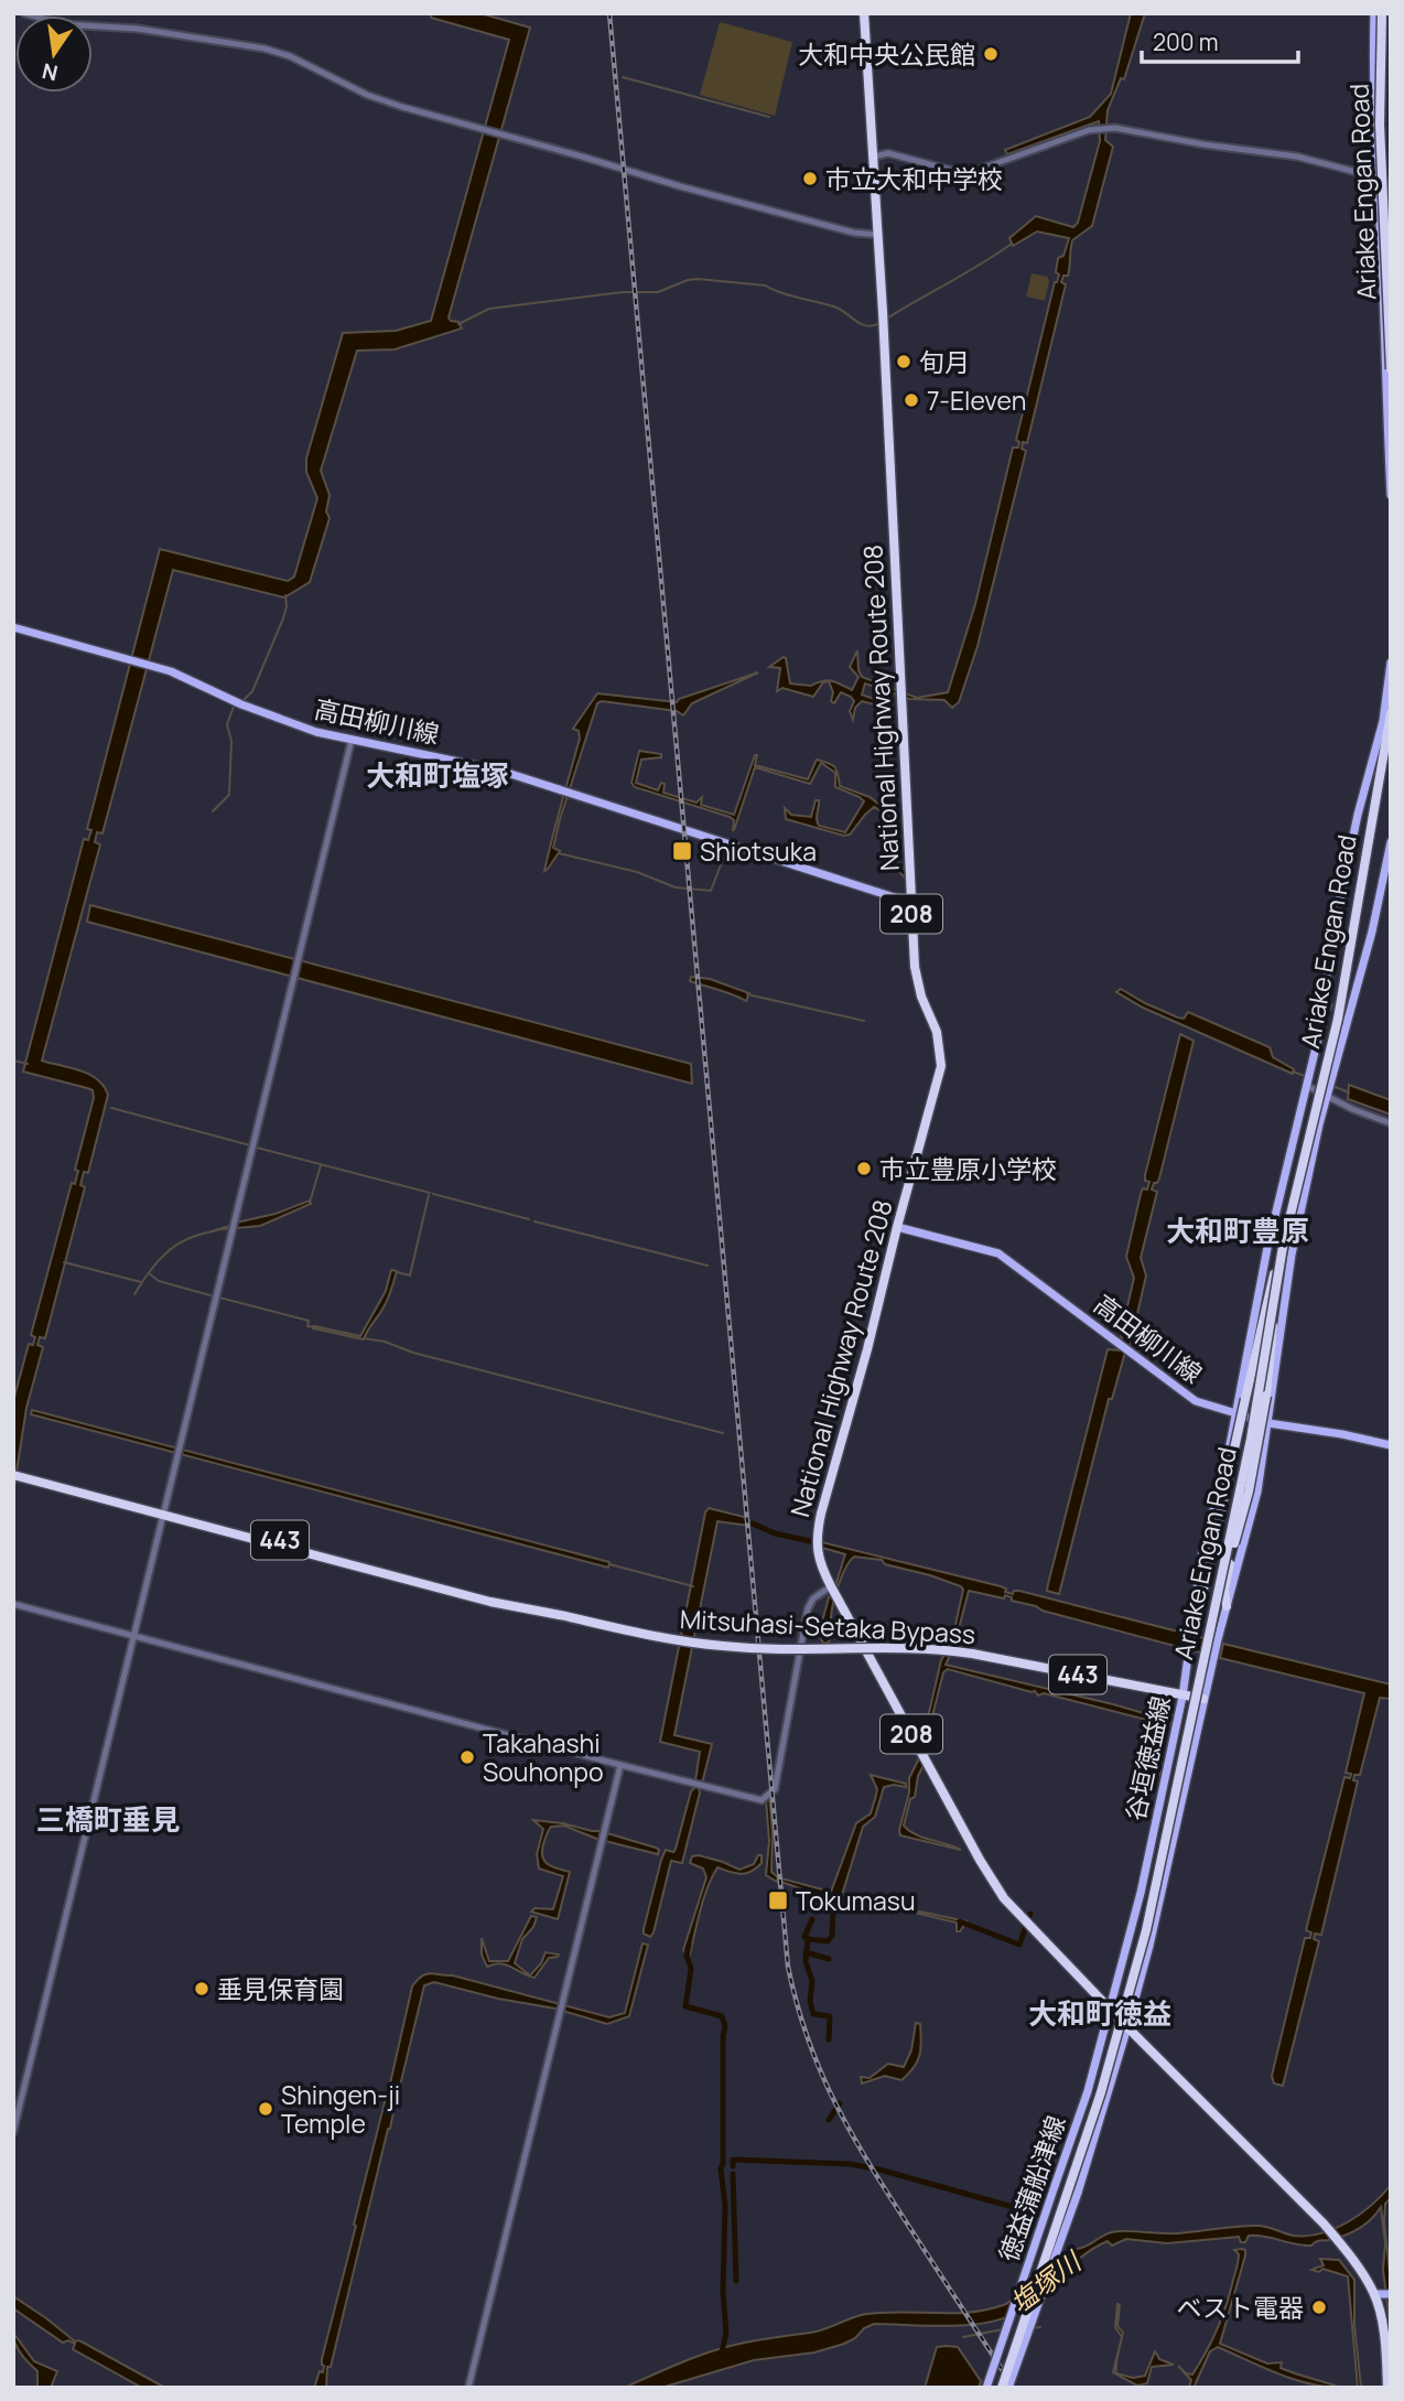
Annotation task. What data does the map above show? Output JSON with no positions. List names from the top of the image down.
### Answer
{
  "streets": {
    "highway": [
      "Ariake Engan Road",
      "National Highway Route 208",
      "208",
      "443",
      "Mitsuhasi-Setaka Bypass"
    ],
    "main road": ["高田柳川線", "谷垣徳益線", "徳益蒲船津線"]
  },
  "crossings": [
    ["Ariake Engan Road", "Mitsuhasi-Setaka Bypass"],
    ["Ariake Engan Road", "谷垣徳益線"],
    ["National Highway Route 208", "高田柳川線"],
    ["National Highway Route 208", "谷垣徳益線"],
    ["National Highway Route 208", "徳益蒲船津線"],
    ["高田柳川線", "谷垣徳益線"],
    ["Mitsuhasi-Setaka Bypass", "谷垣徳益線"],
    ["谷垣徳益線", "徳益蒲船津線"]
  ],
  "districts": [
    "大和町塩塚",
    "大和町豊原",
    "三橋町垂見",
    "大和町徳益"
  ],
  "water": ["塩塚川"],
  "places": {
    "other": [
      "大和中央公民館",
      "市立大和中学校",
      "旬月",
      "7-Eleven",
      "市立豊原小学校",
      "Takahashi Souhonpo",
      "垂見保育園",
      "Shingen-ji Temple",
      "ベスト電器"
    ],
    "transit": ["Shiotsuka", "Tokumasu"]
  },
  "scale_bar": "200 m",
  "north": "bottom"
}
